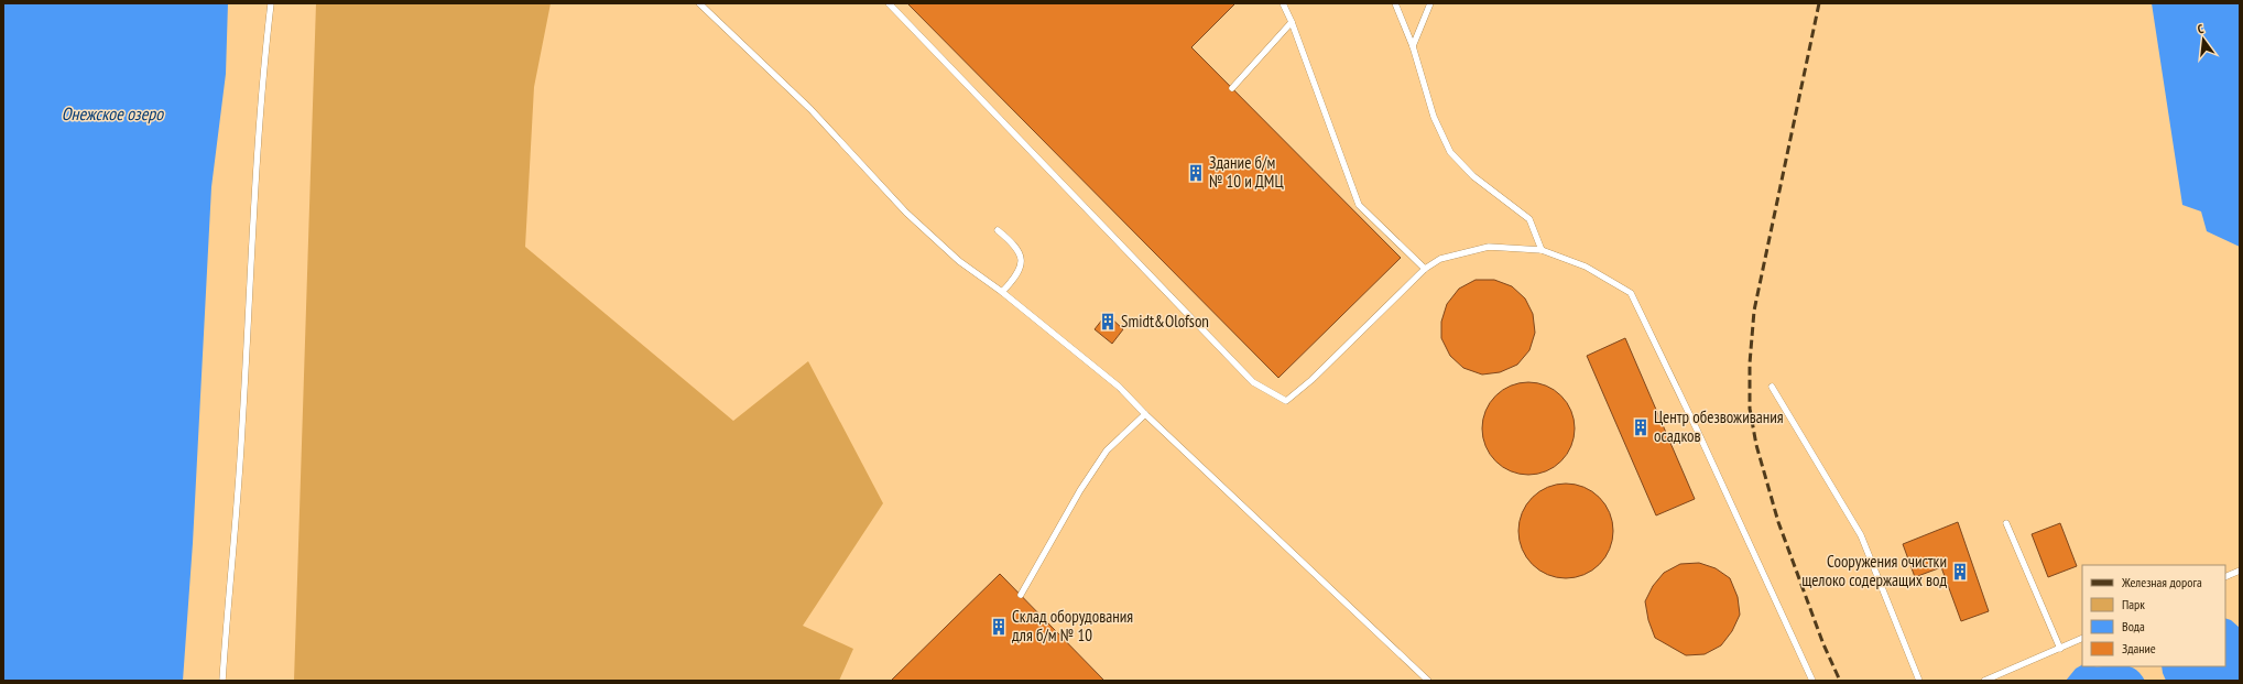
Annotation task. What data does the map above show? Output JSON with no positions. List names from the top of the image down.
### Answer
{
  "water": ["Онежское озеро"],
  "places": {
    "building": [
      "Здание б/м № 10 и ДМЦ",
      "Smidt&Olofson",
      "Центр обезвоживания осадков",
      "Сооружения очистки щелоко содержащих вод",
      "Склад оборудования для б/м № 10"
    ]
  },
  "legend": [
    "Железная дорога",
    "Парк",
    "Вода",
    "Здание"
  ],
  "north": "top"
}
